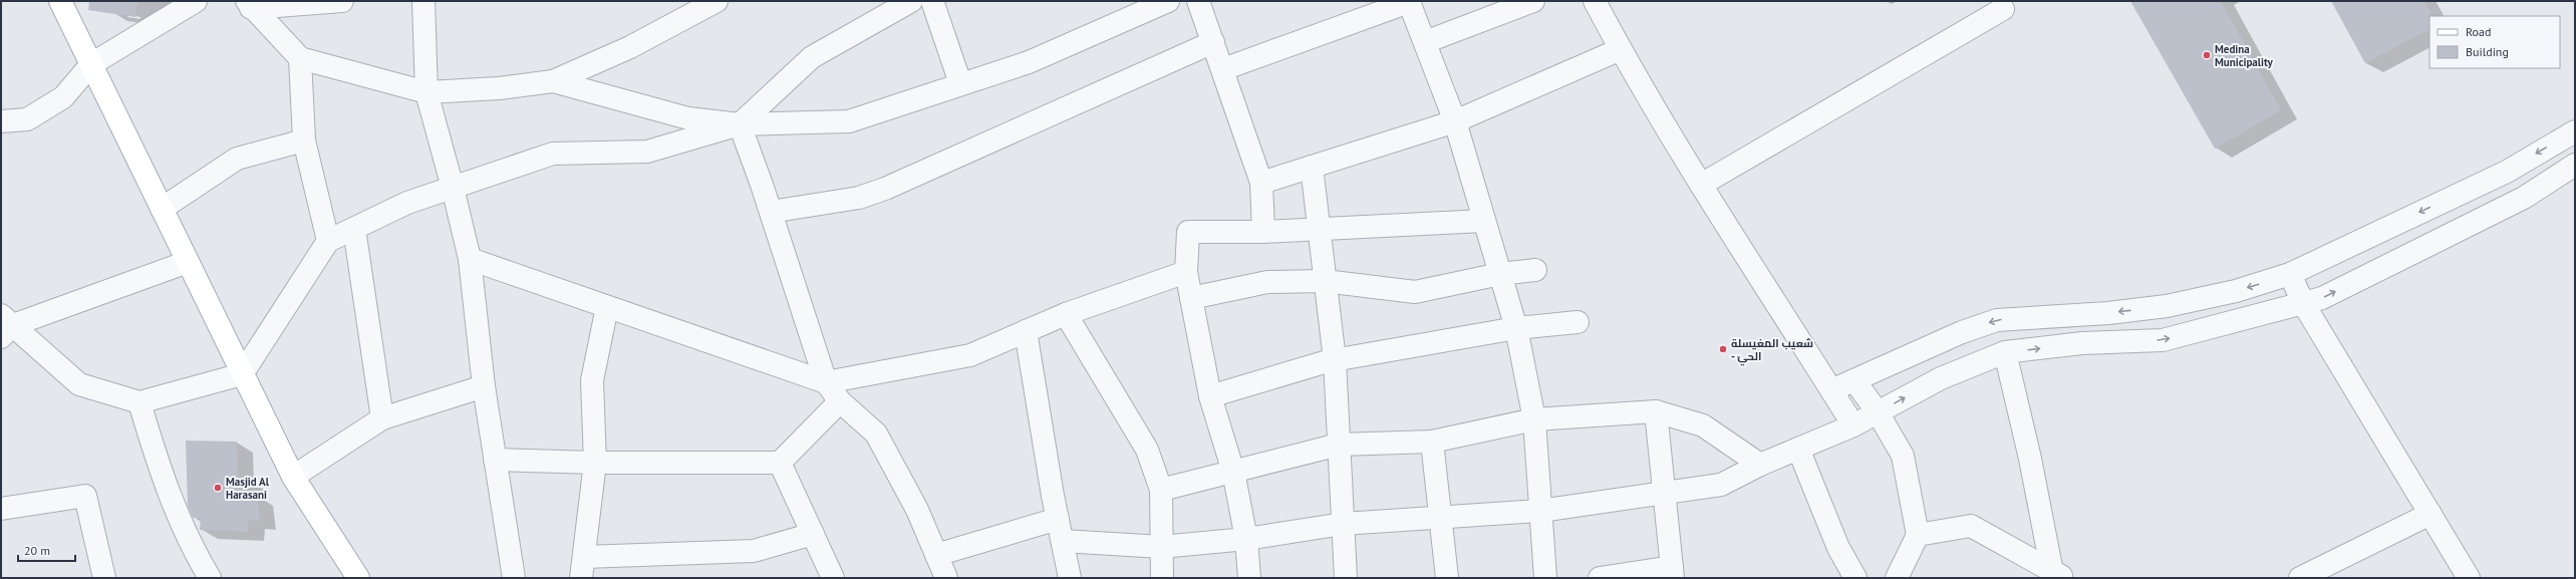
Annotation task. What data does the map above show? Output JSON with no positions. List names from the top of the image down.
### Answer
{
  "places": ["Medina Municipality", "شعيب المغيسلة - الحيّ", "Masjid Al Harasani"],
  "legend": ["Road", "Building"],
  "scale_bar": "20 m"
}
